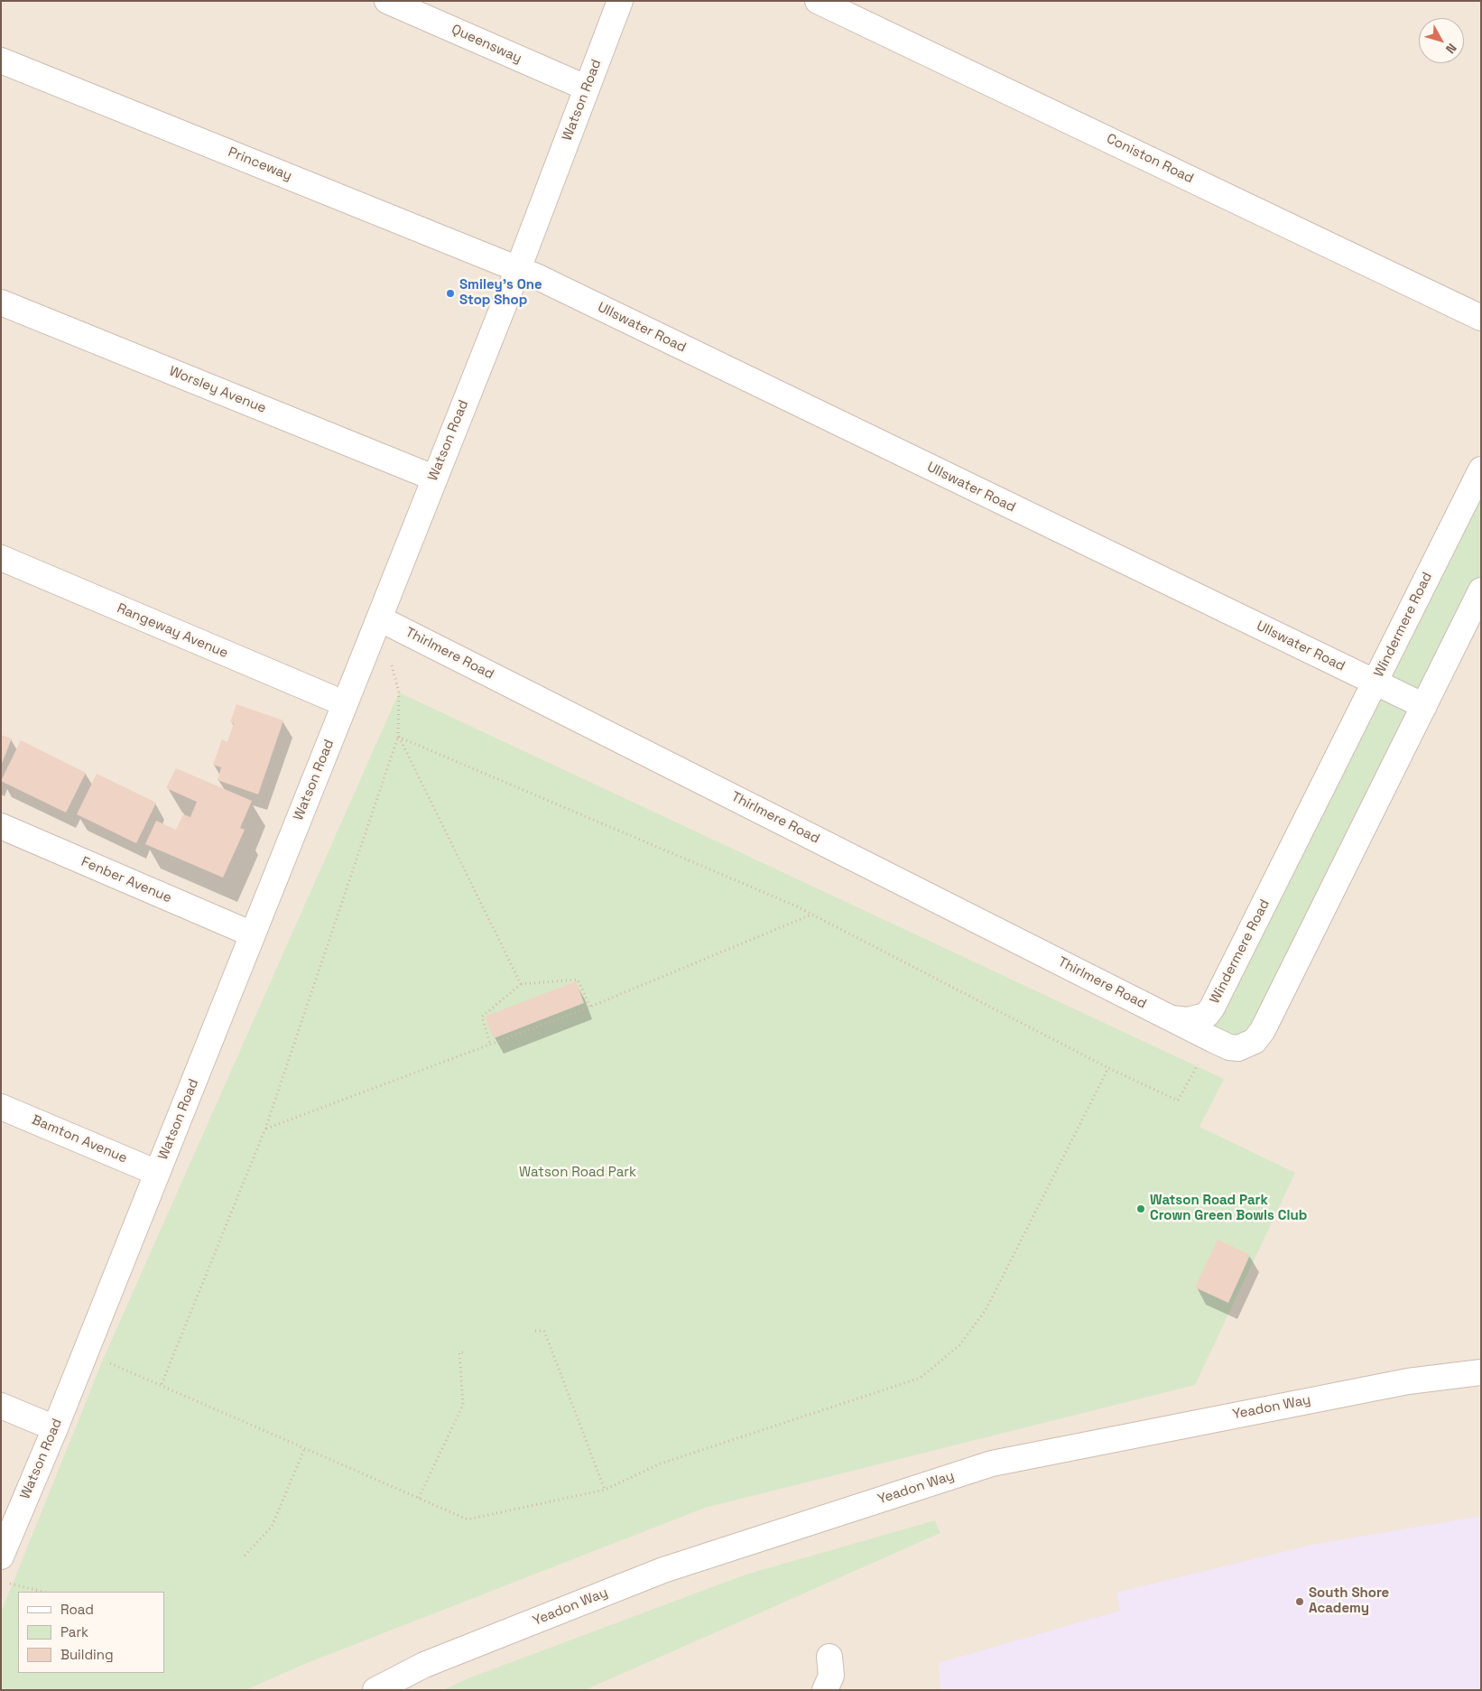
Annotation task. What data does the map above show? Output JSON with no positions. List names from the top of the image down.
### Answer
{
  "streets": {
    "street": [
      "Queensway",
      "Watson Road",
      "Coniston Road",
      "Princeway",
      "Ullswater Road",
      "Worsley Avenue",
      "Windermere Road",
      "Rangeway Avenue",
      "Thirlmere Road",
      "Fenber Avenue",
      "Bamton Avenue",
      "Yeadon Way"
    ]
  },
  "crossings": [
    ["Queensway", "Watson Road"],
    ["Watson Road", "Princeway"],
    ["Watson Road", "Ullswater Road"],
    ["Watson Road", "Worsley Avenue"],
    ["Watson Road", "Rangeway Avenue"],
    ["Watson Road", "Thirlmere Road"],
    ["Watson Road", "Fenber Avenue"],
    ["Watson Road", "Bamton Avenue"],
    ["Princeway", "Ullswater Road"],
    ["Ullswater Road", "Windermere Road"],
    ["Windermere Road", "Thirlmere Road"]
  ],
  "parks": ["Watson Road Park"],
  "places": ["Smiley's One Stop Shop", "Watson Road Park Crown Green Bowls Club", "South Shore Academy"],
  "legend": ["Road", "Park", "Building"],
  "north": "bottom right"
}
